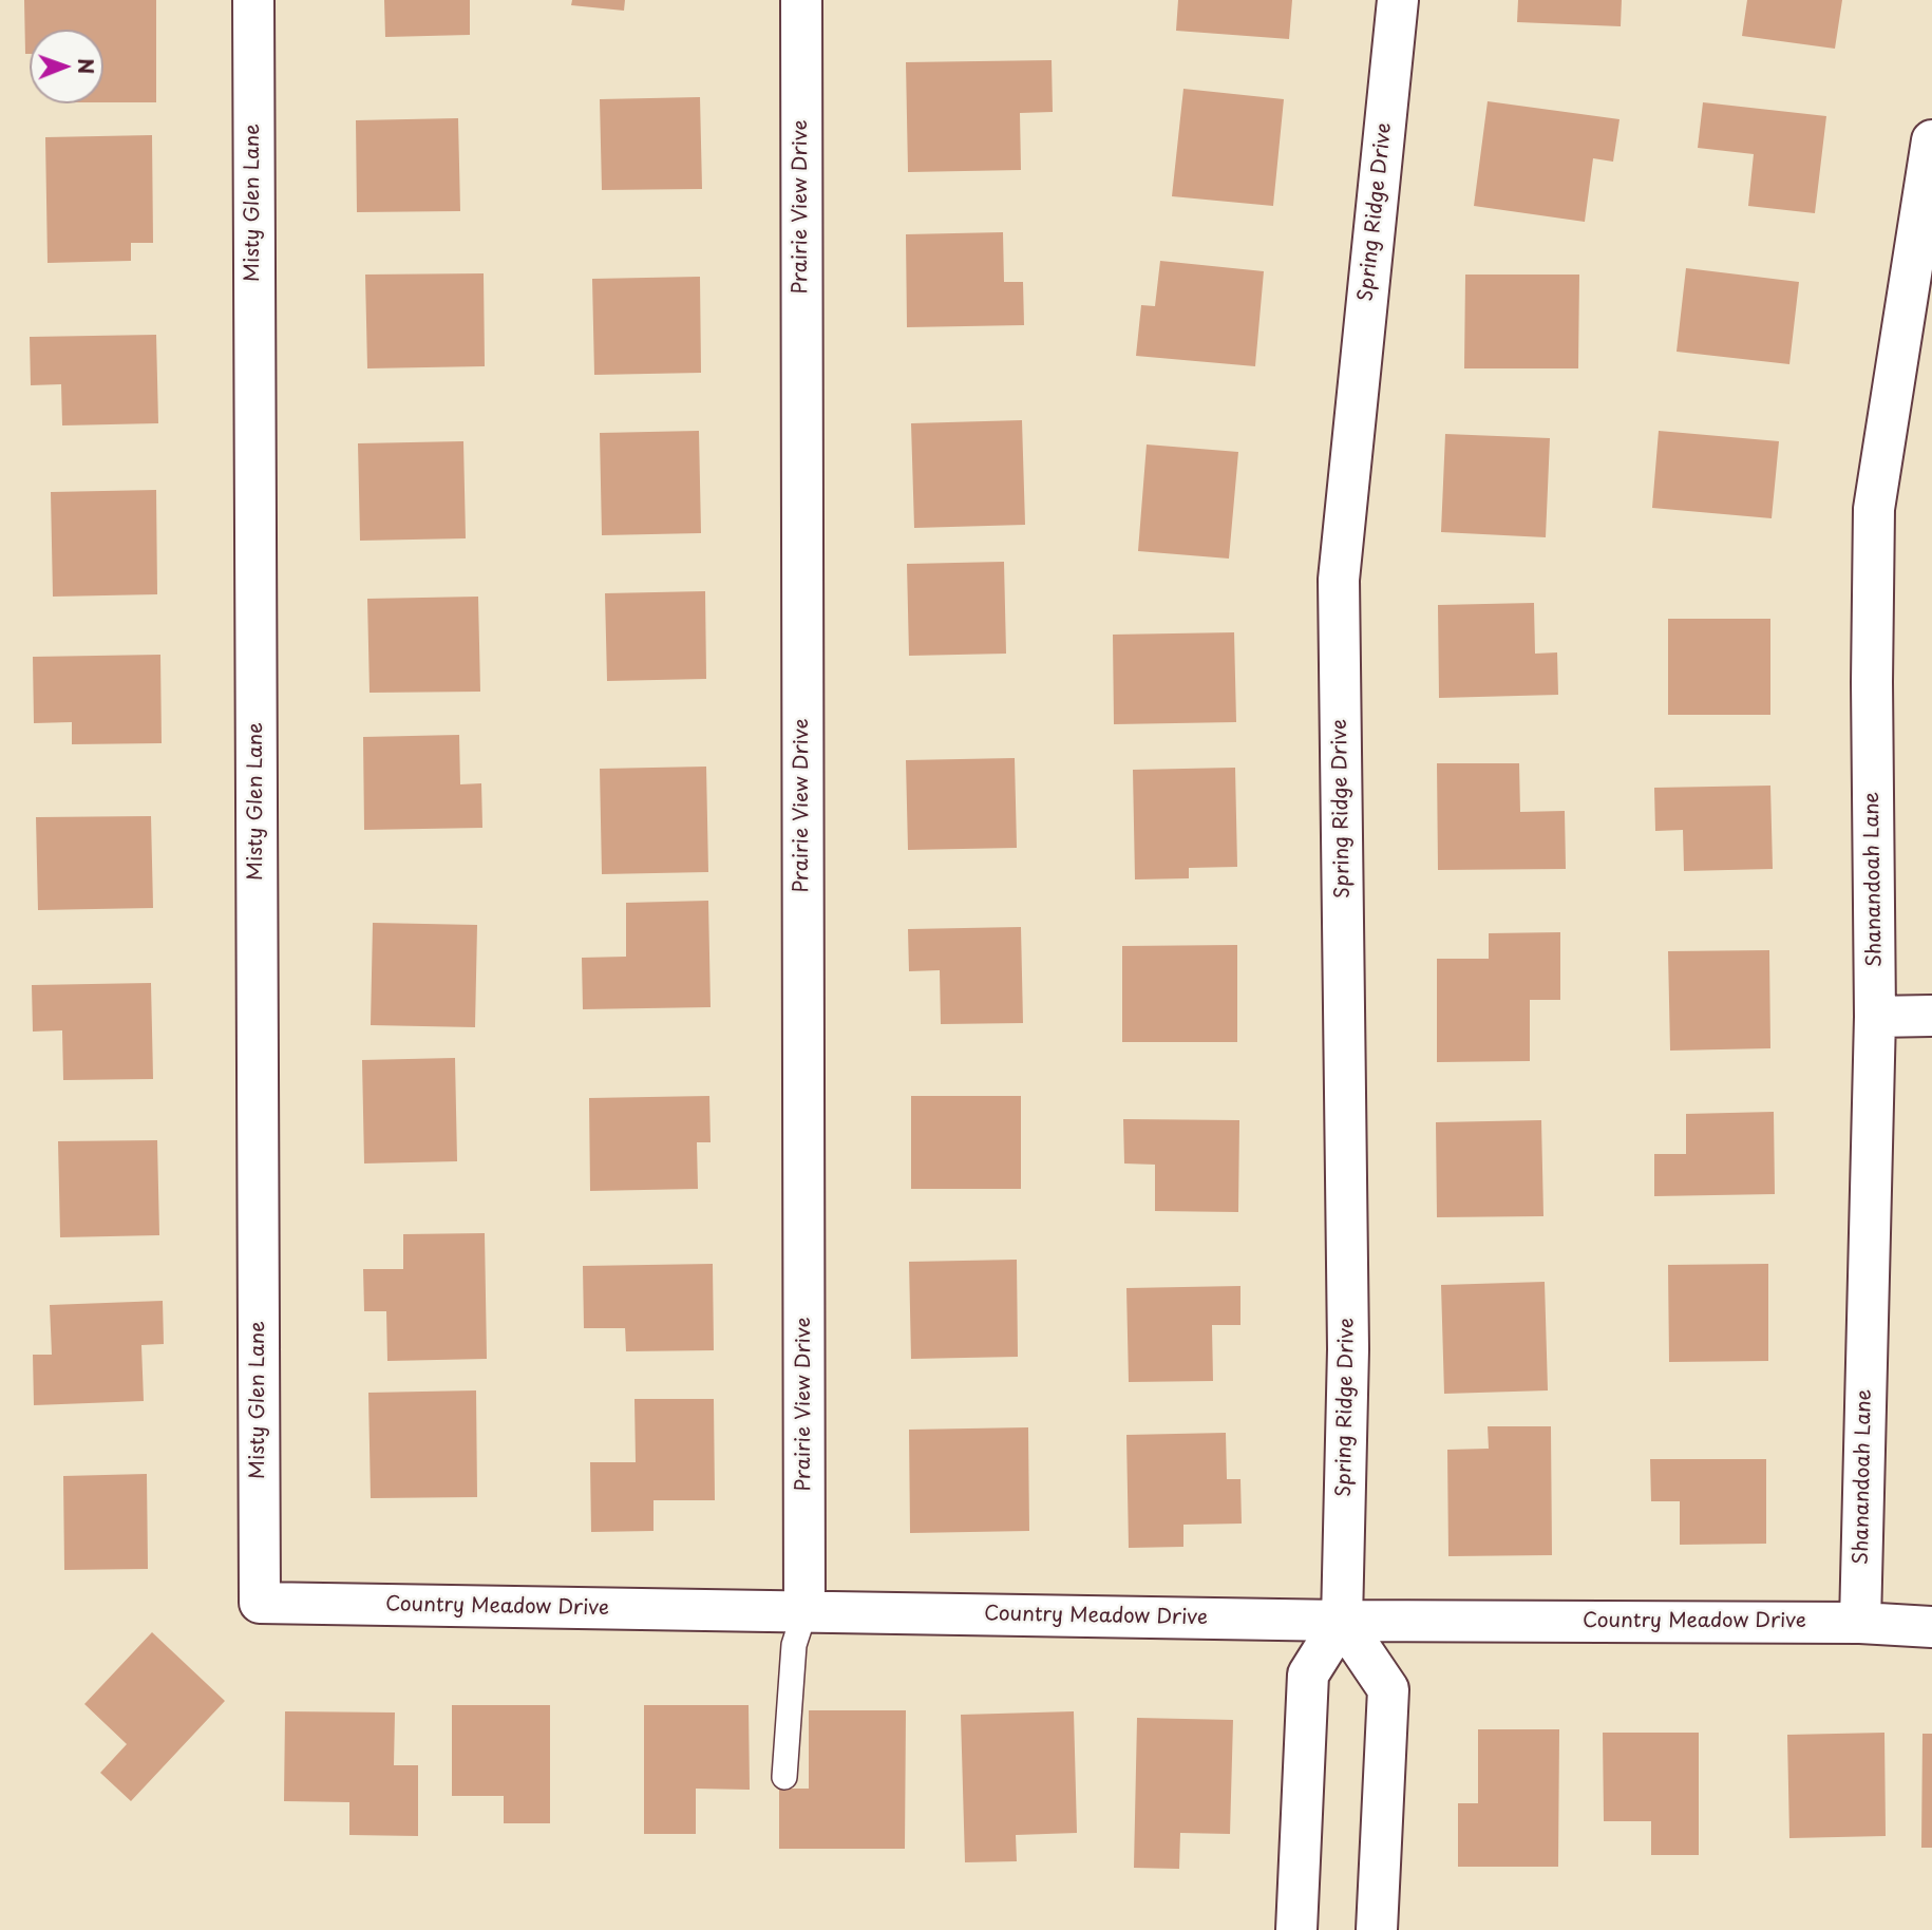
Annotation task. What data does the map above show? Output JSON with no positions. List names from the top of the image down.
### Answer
{
  "streets": {
    "street": [
      "Misty Glen Lane",
      "Prairie View Drive",
      "Spring Ridge Drive",
      "Shanandoah Lane",
      "Country Meadow Drive"
    ]
  },
  "crossings": [
    ["Misty Glen Lane", "Country Meadow Drive"],
    ["Prairie View Drive", "Country Meadow Drive"],
    ["Spring Ridge Drive", "Country Meadow Drive"],
    ["Shanandoah Lane", "Country Meadow Drive"]
  ],
  "north": "right"
}
